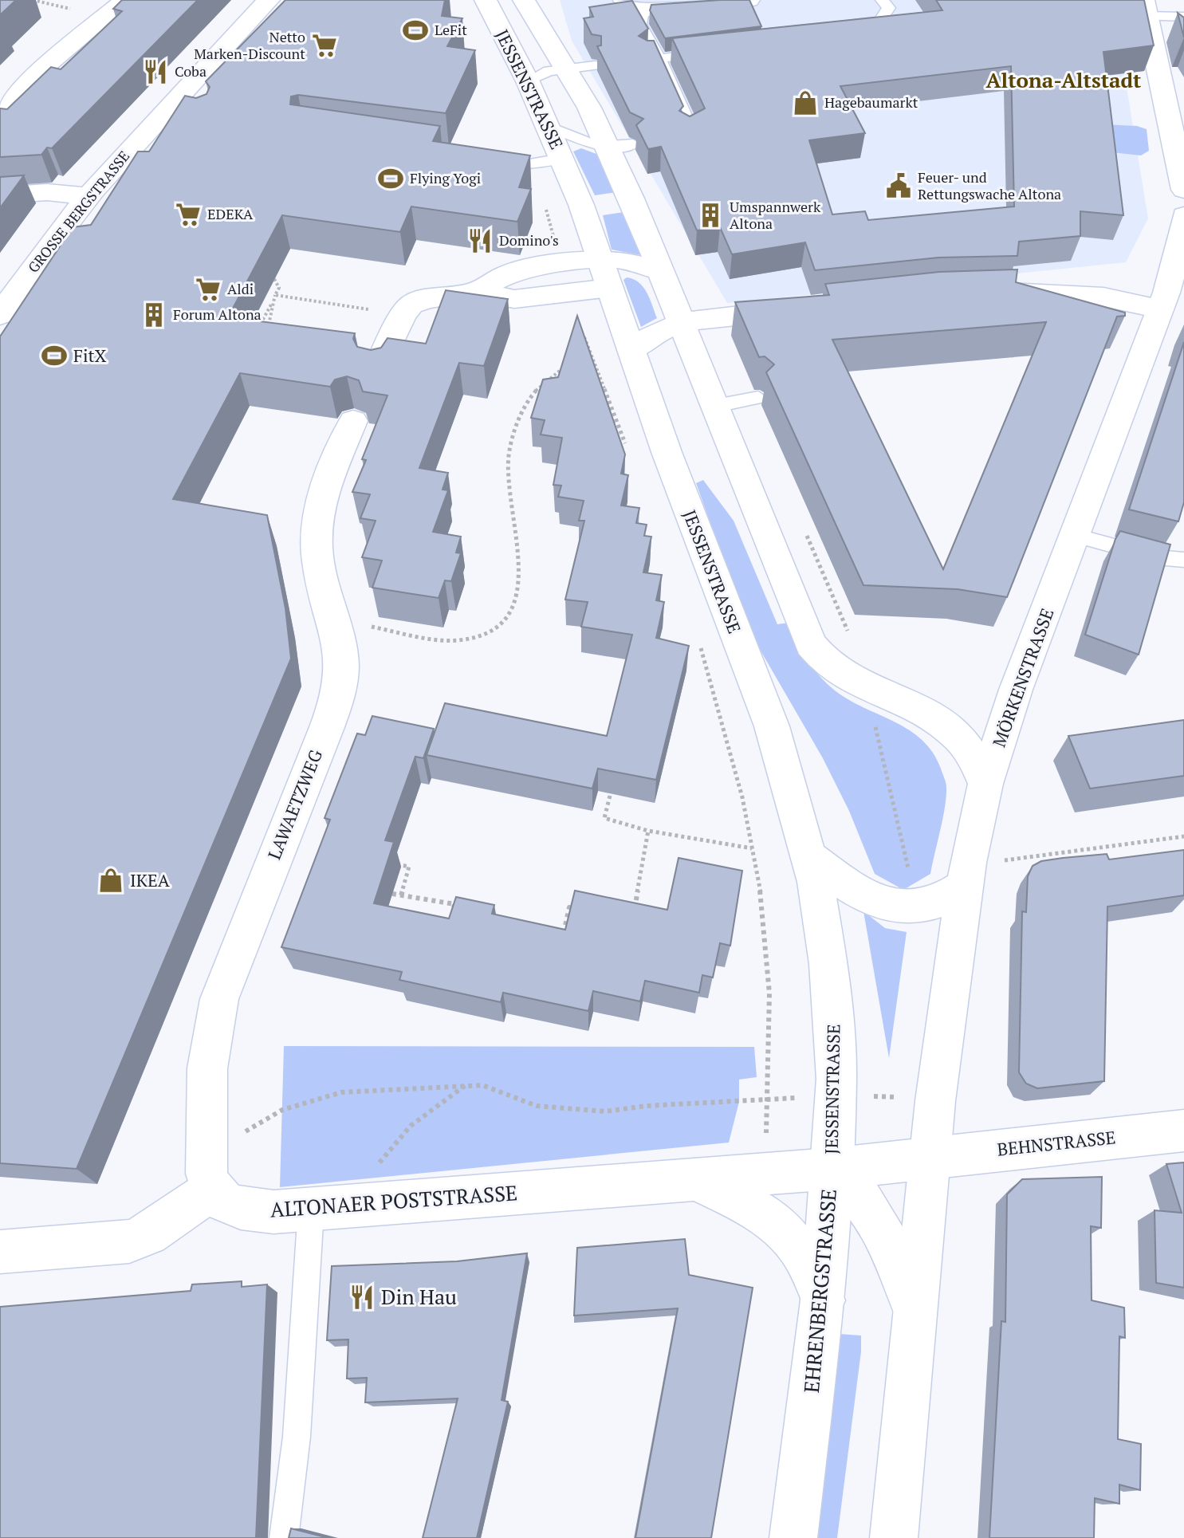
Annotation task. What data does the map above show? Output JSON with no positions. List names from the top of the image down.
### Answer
{
  "streets": {
    "street": [
      "JESSENSTRASSE",
      "GROSSE BERGSTRASSE",
      "MÖRKENSTRASSE",
      "LAWAETZWEG",
      "BEHNSTRASSE",
      "ALTONAER POSTSTRASSE",
      "EHRENBERGSTRASSE"
    ]
  },
  "crossings": [
    ["JESSENSTRASSE", "MÖRKENSTRASSE"],
    ["JESSENSTRASSE", "BEHNSTRASSE"],
    ["JESSENSTRASSE", "ALTONAER POSTSTRASSE"],
    ["JESSENSTRASSE", "EHRENBERGSTRASSE"],
    ["MÖRKENSTRASSE", "BEHNSTRASSE"],
    ["MÖRKENSTRASSE", "EHRENBERGSTRASSE"],
    ["LAWAETZWEG", "ALTONAER POSTSTRASSE"],
    ["BEHNSTRASSE", "ALTONAER POSTSTRASSE"],
    ["BEHNSTRASSE", "EHRENBERGSTRASSE"],
    ["ALTONAER POSTSTRASSE", "EHRENBERGSTRASSE"]
  ],
  "districts": ["Altona-Altstadt"],
  "places": {
    "sports": ["LeFit", "Flying Yogi", "FitX"],
    "supermarket": ["Netto Marken-Discount", "EDEKA", "Aldi"],
    "restaurant": ["Coba", "Domino's", "Din Hau"],
    "shop": ["Hagebaumarkt", "IKEA"],
    "public building": ["Feuer- und Rettungswache Altona"],
    "building": ["Umspannwerk Altona", "Forum Altona"]
  }
}
